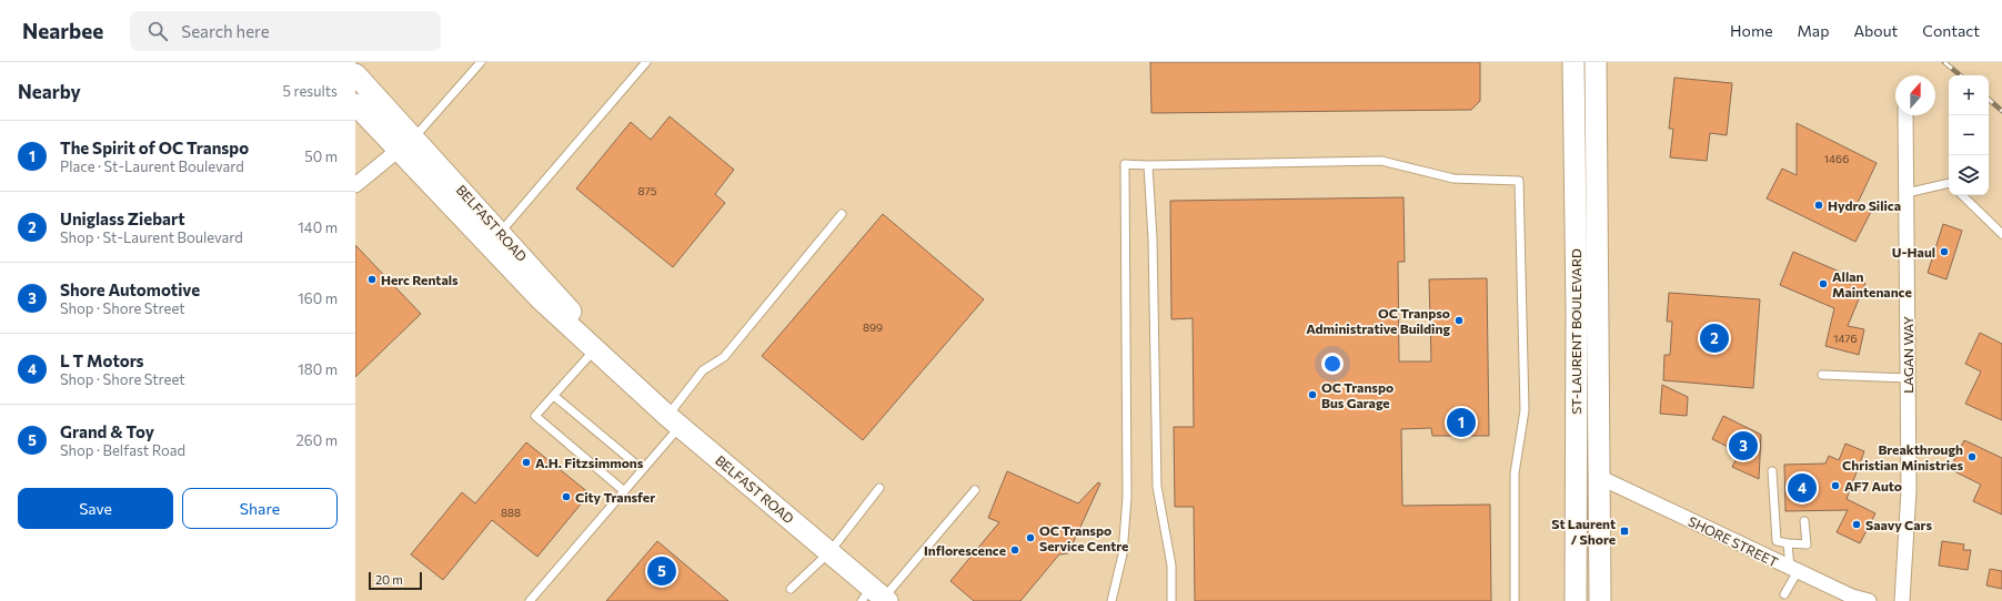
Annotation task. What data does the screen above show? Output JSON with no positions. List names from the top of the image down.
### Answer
{
  "streets": {
    "main road": ["BELFAST ROAD", "ST-LAURENT BOULEVARD"],
    "street": ["LAGAN WAY", "SHORE STREET"]
  },
  "crossings": [
    ["ST-LAURENT BOULEVARD", "SHORE STREET"]
  ],
  "places": {
    "other": [
      "Hydro Silica",
      "U-Haul",
      "Herc Rentals",
      "Allan Maintenance",
      "OC Tranpso Administrative Building",
      "OC Transpo Bus Garage",
      "Breakthrough Christian Ministries",
      "A.H. Fitzsimmons",
      "AF7 Auto",
      "City Transfer",
      "Saavy Cars",
      "OC Transpo Service Centre",
      "Inflorescence"
    ],
    "transit": ["St Laurent / Shore"]
  },
  "house_numbers": [
    "1466",
    "875",
    "899",
    "1476",
    "888"
  ],
  "scale_bar": "20 m",
  "north": "top",
  "page": {
    "header": "Nearbee",
    "search": "Search here",
    "nav": [
      "Home",
      "Map",
      "About",
      "Contact"
    ],
    "heading": ["Nearby", "5 results"],
    "map_buttons": ["+", "−"],
    "list": [
      {
        "mark": "1",
        "name": "The Spirit of OC Transpo",
        "note": "Place · St-Laurent Boulevard",
        "value": "50 m"
      },
      {
        "mark": "2",
        "name": "Uniglass Ziebart",
        "note": "Shop · St-Laurent Boulevard",
        "value": "140 m"
      },
      {
        "mark": "3",
        "name": "Shore Automotive",
        "note": "Shop · Shore Street",
        "value": "160 m"
      },
      {
        "mark": "4",
        "name": "L T Motors",
        "note": "Shop · Shore Street",
        "value": "180 m"
      },
      {
        "mark": "5",
        "name": "Grand & Toy",
        "note": "Shop · Belfast Road",
        "value": "260 m"
      }
    ],
    "pins": [
      "2",
      "1",
      "3",
      "4",
      "5"
    ],
    "buttons": ["Save", "Share"],
    "scale": "20 m"
  }
}
